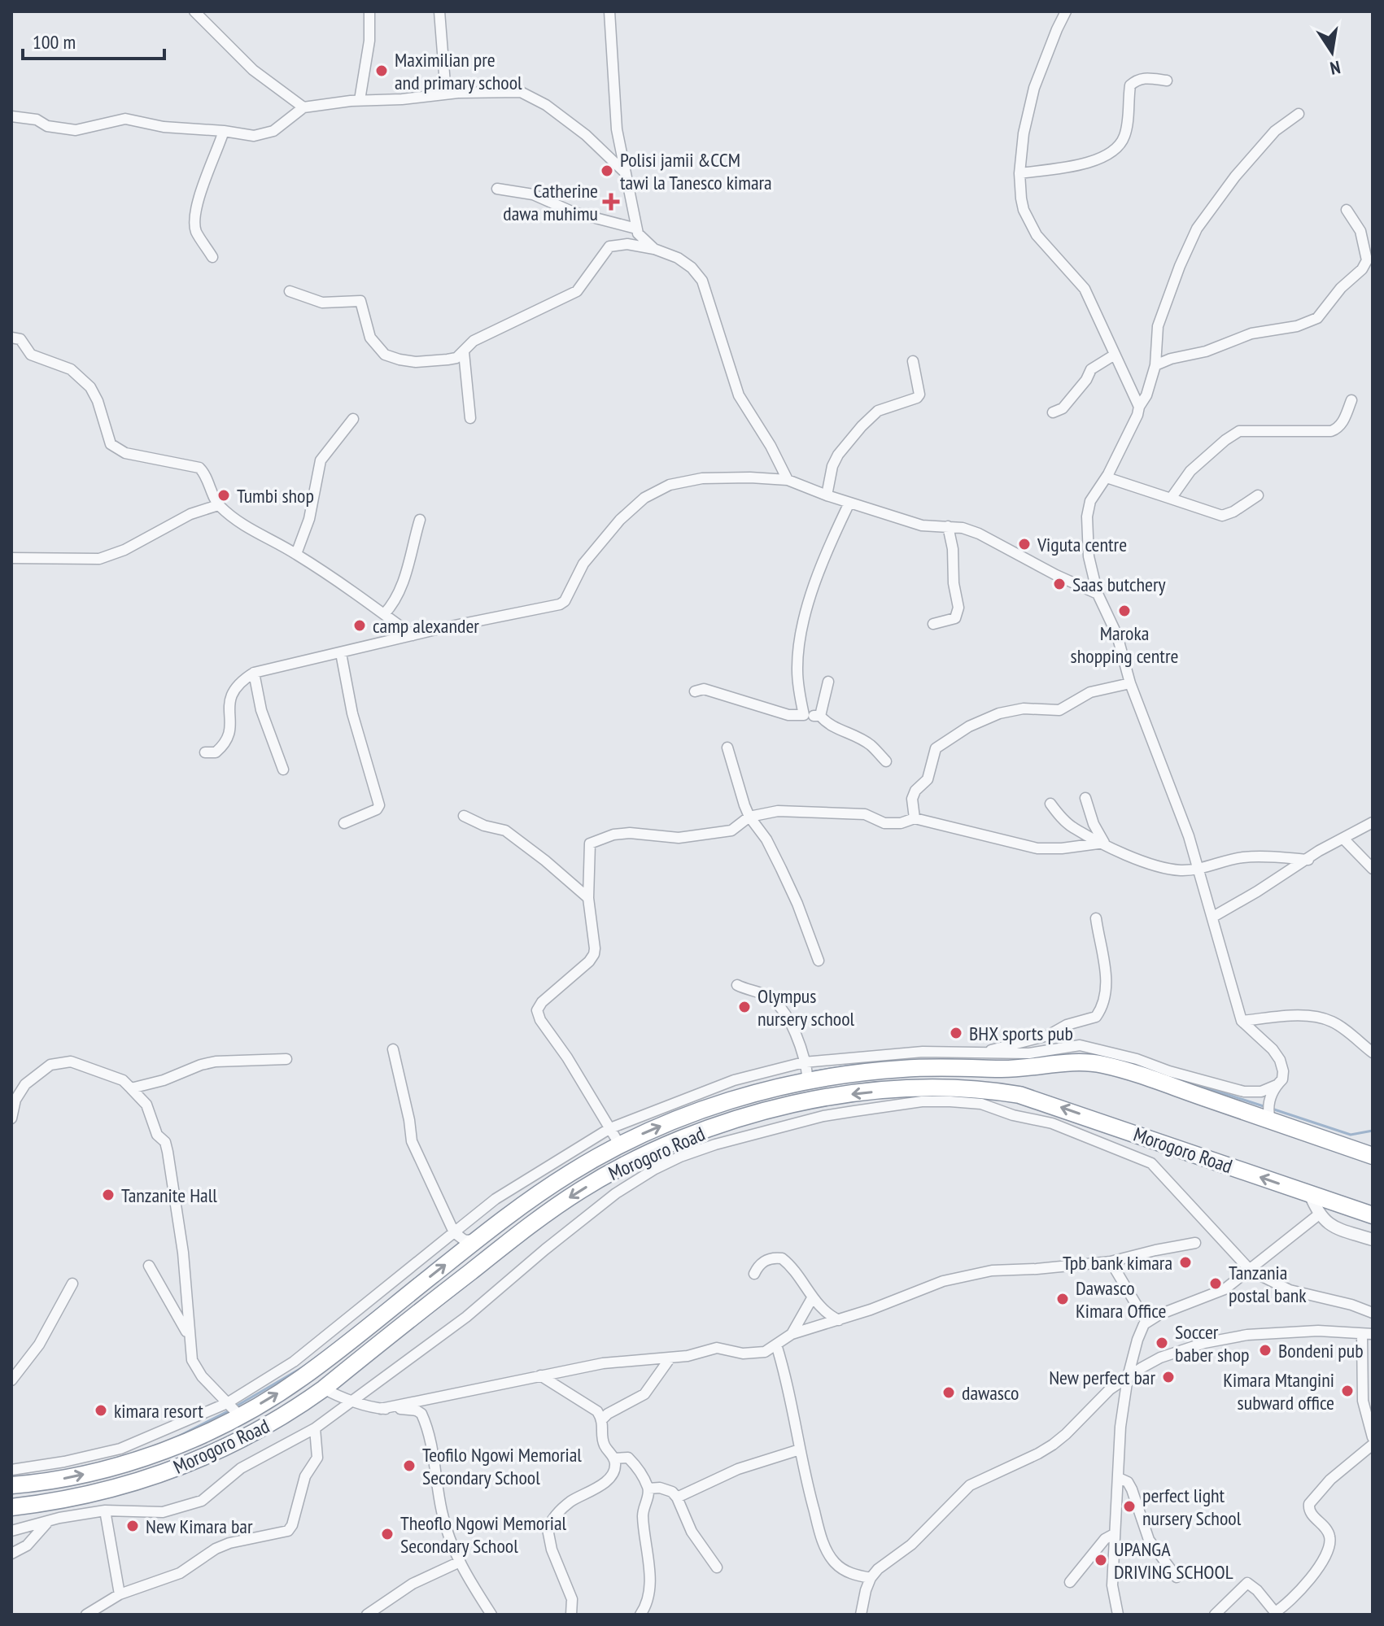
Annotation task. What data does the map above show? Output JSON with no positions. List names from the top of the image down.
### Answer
{
  "streets": {
    "highway": ["Morogoro Road"]
  },
  "places": {
    "other": [
      "Maximilian pre and primary school",
      "Polisi jamii &CCM tawi la Tanesco kimara",
      "Tumbi shop",
      "Viguta centre",
      "Saas butchery",
      "Maroka shopping centre",
      "camp alexander",
      "Olympus nursery school",
      "BHX sports pub",
      "Tanzanite Hall",
      "Tpb bank kimara",
      "Tanzania postal bank",
      "Dawasco Kimara Office",
      "Soccer baber shop",
      "Bondeni pub",
      "New perfect bar",
      "Kimara Mtangini subward office",
      "dawasco",
      "kimara resort",
      "Teofilo Ngowi Memorial Secondary School",
      "perfect light nursery School",
      "New Kimara bar",
      "Theoflo Ngowi Memorial Secondary School",
      "UPANGA DRIVING SCHOOL"
    ],
    "health": ["Catherine dawa muhimu"]
  },
  "scale_bar": "100 m",
  "north": "bottom"
}
